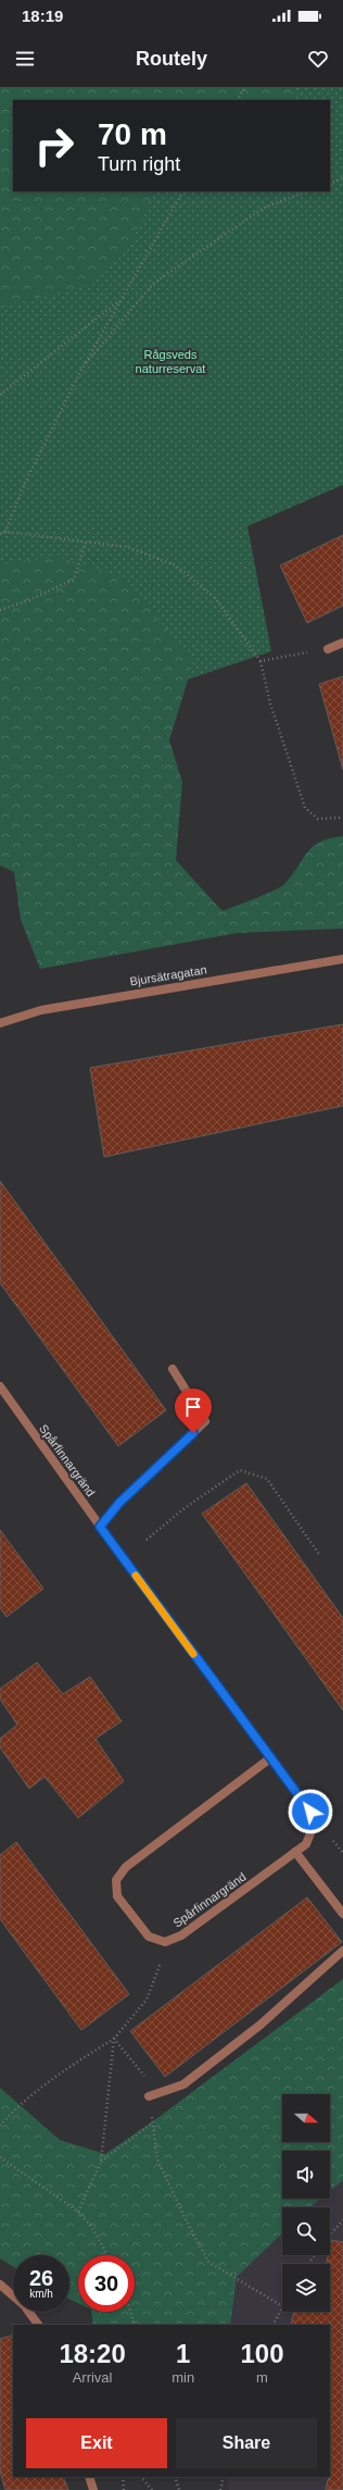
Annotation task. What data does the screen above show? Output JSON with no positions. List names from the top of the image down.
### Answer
{
  "streets": {
    "street": ["Bjursätragatan", "Spårfinnargränd"]
  },
  "parks": ["Rågsveds naturreservat"],
  "north": "right",
  "page": {
    "status": "18:19",
    "header": "Routely",
    "turn": ["70 m", "Turn right"],
    "speed": "26 km/h",
    "limit": "30",
    "eta": [
      "18:20",
      "Arrival",
      "1",
      "min",
      "100",
      "m"
    ],
    "buttons": ["Exit", "Share"]
  }
}
